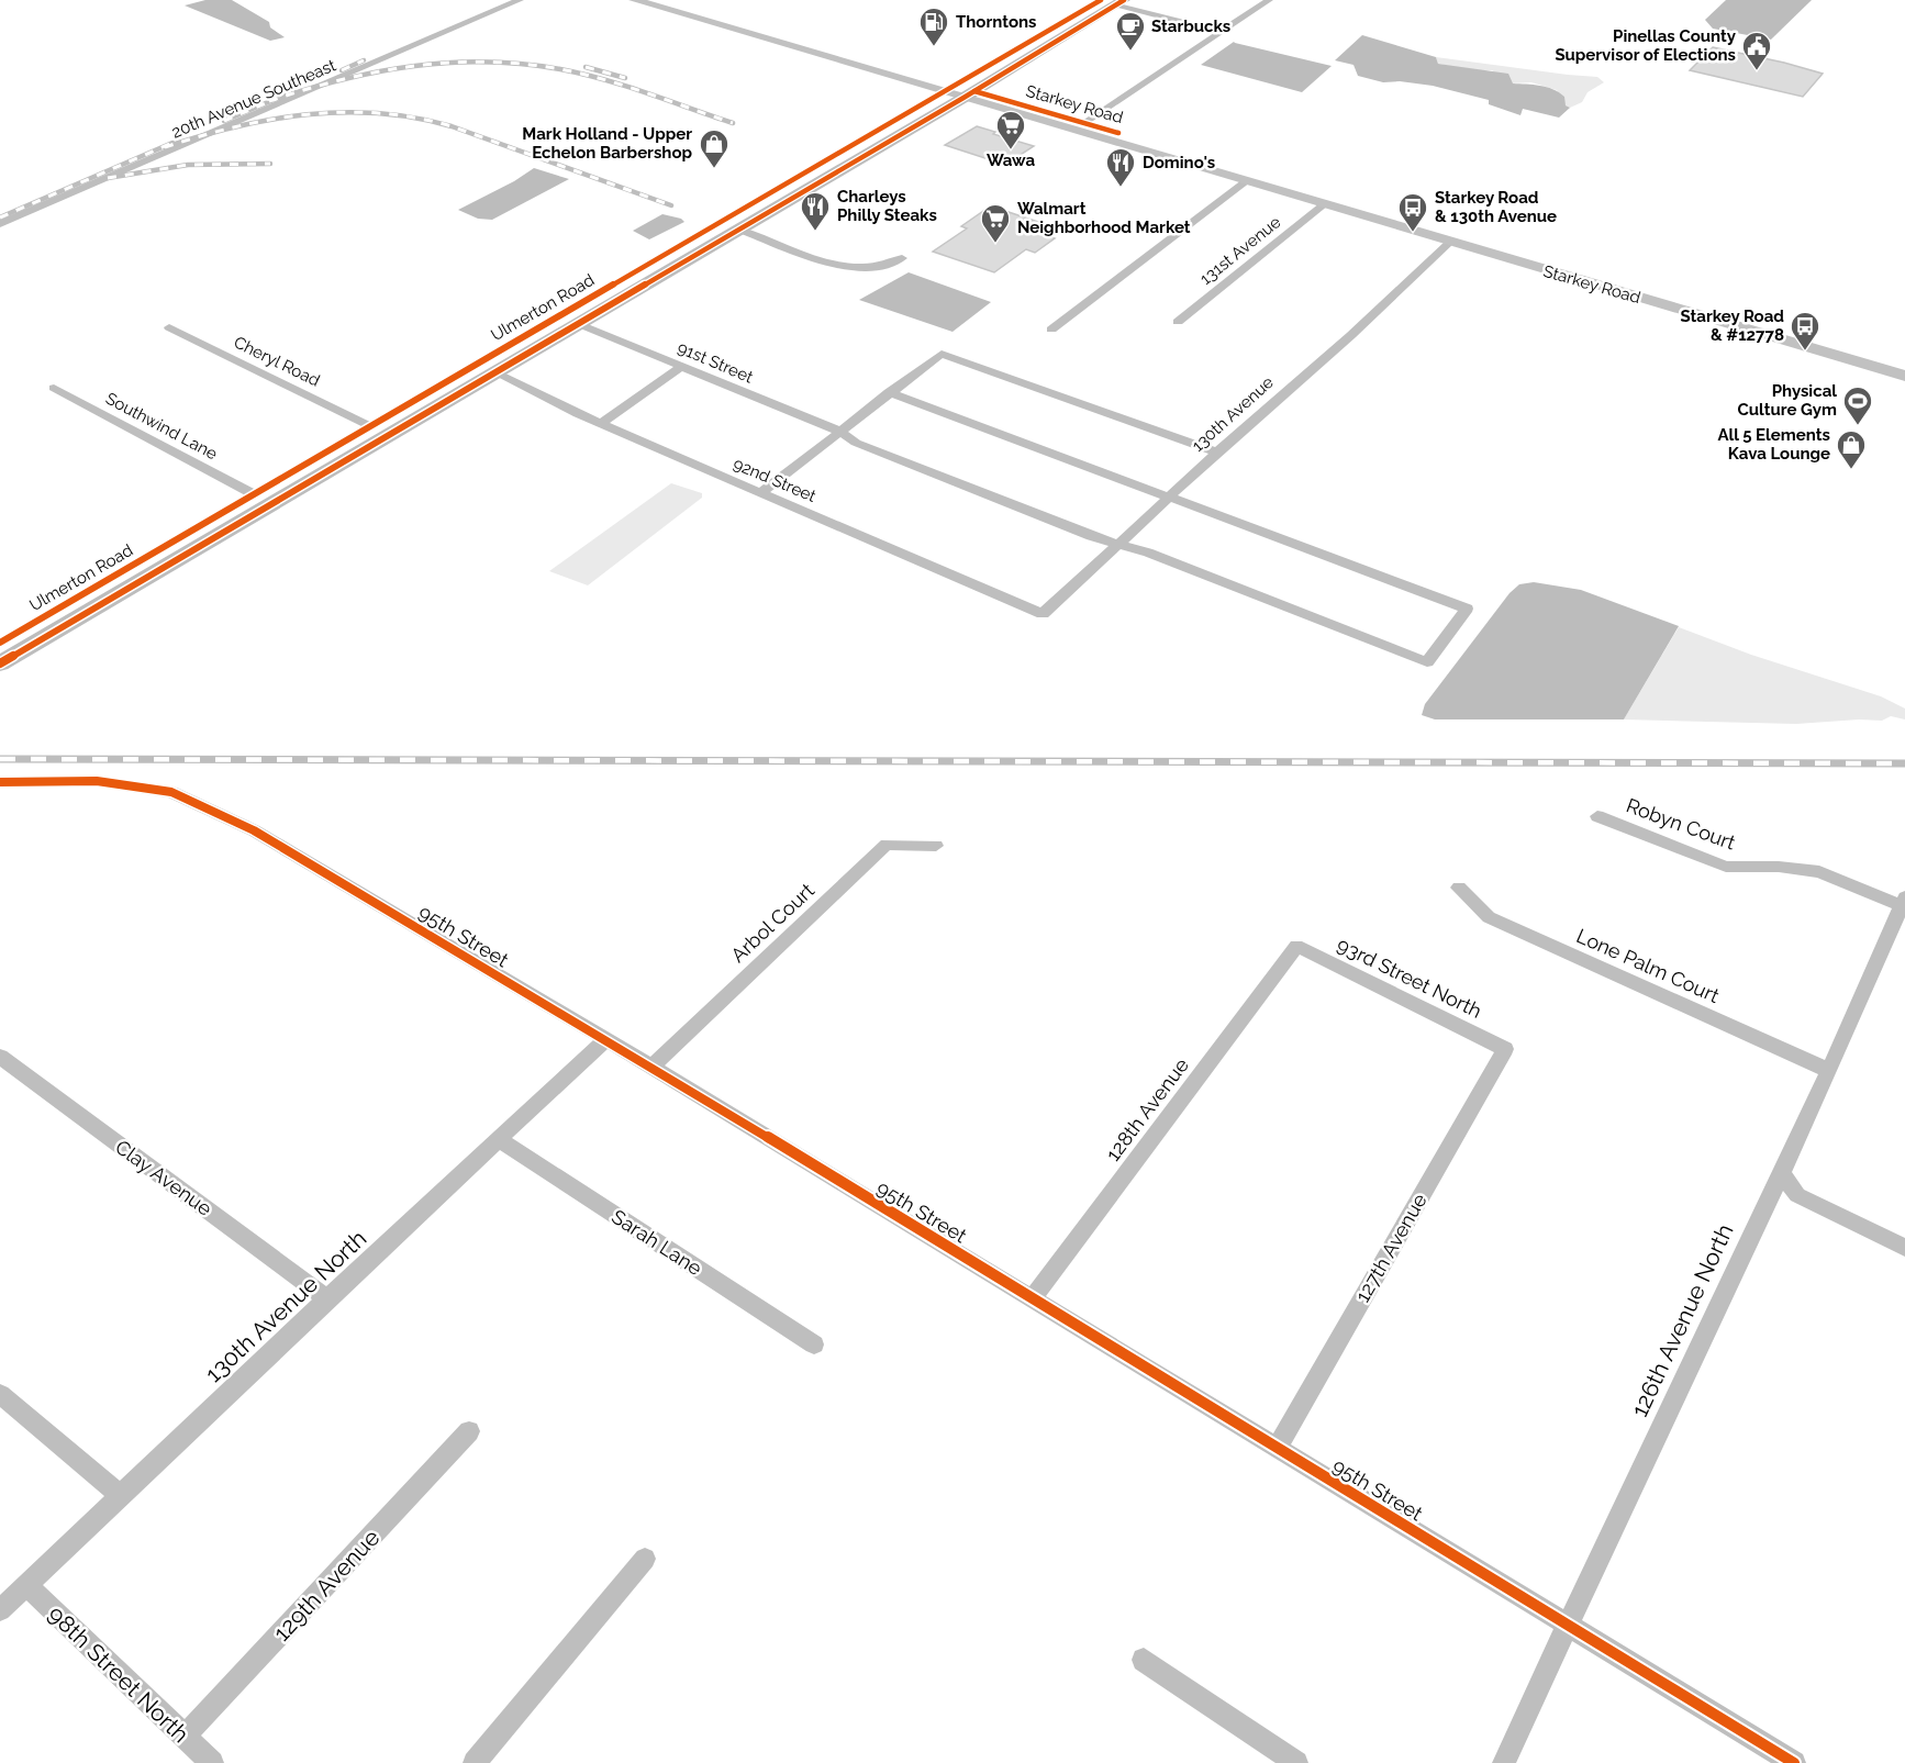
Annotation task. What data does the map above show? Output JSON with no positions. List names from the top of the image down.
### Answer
{
  "streets": {
    "main road": ["Starkey Road", "Ulmerton Road"],
    "street": [
      "20th Avenue Southeast",
      "131st Avenue",
      "Cheryl Road",
      "91st Street",
      "130th Avenue",
      "Southwind Lane",
      "92nd Street",
      "Robyn Court",
      "Arbol Court",
      "95th Street",
      "Lone Palm Court",
      "93rd Street North",
      "128th Avenue",
      "Clay Avenue",
      "Sarah Lane",
      "127th Avenue",
      "130th Avenue North",
      "126th Avenue North",
      "129th Avenue",
      "98th Street North"
    ]
  },
  "crossings": [
    ["Starkey Road", "131st Avenue"],
    ["Starkey Road", "Ulmerton Road"],
    ["Starkey Road", "130th Avenue"],
    ["Ulmerton Road", "Cheryl Road"],
    ["Ulmerton Road", "91st Street"],
    ["Ulmerton Road", "Southwind Lane"],
    ["Ulmerton Road", "92nd Street"],
    ["91st Street", "130th Avenue"],
    ["130th Avenue", "92nd Street"],
    ["Robyn Court", "126th Avenue North"],
    ["Arbol Court", "95th Street"],
    ["95th Street", "128th Avenue"],
    ["95th Street", "127th Avenue"],
    ["95th Street", "130th Avenue North"],
    ["95th Street", "126th Avenue North"],
    ["Lone Palm Court", "126th Avenue North"],
    ["93rd Street North", "128th Avenue"],
    ["93rd Street North", "127th Avenue"],
    ["Clay Avenue", "130th Avenue North"],
    ["Sarah Lane", "130th Avenue North"],
    ["130th Avenue North", "98th Street North"],
    ["129th Avenue", "98th Street North"]
  ],
  "places": {
    "fuel station": ["Thorntons"],
    "cafe": ["Starbucks"],
    "public building": ["Pinellas County Supervisor of Elections"],
    "supermarket": ["Wawa", "Walmart Neighborhood Market"],
    "shop": ["Mark Holland - Upper Echelon Barbershop", "All 5 Elements Kava Lounge"],
    "restaurant": ["Domino's", "Charleys Philly Steaks"],
    "bus stop": ["Starkey Road & 130th Avenue", "Starkey Road & #12778"],
    "sports": ["Physical Culture Gym"]
  }
}
